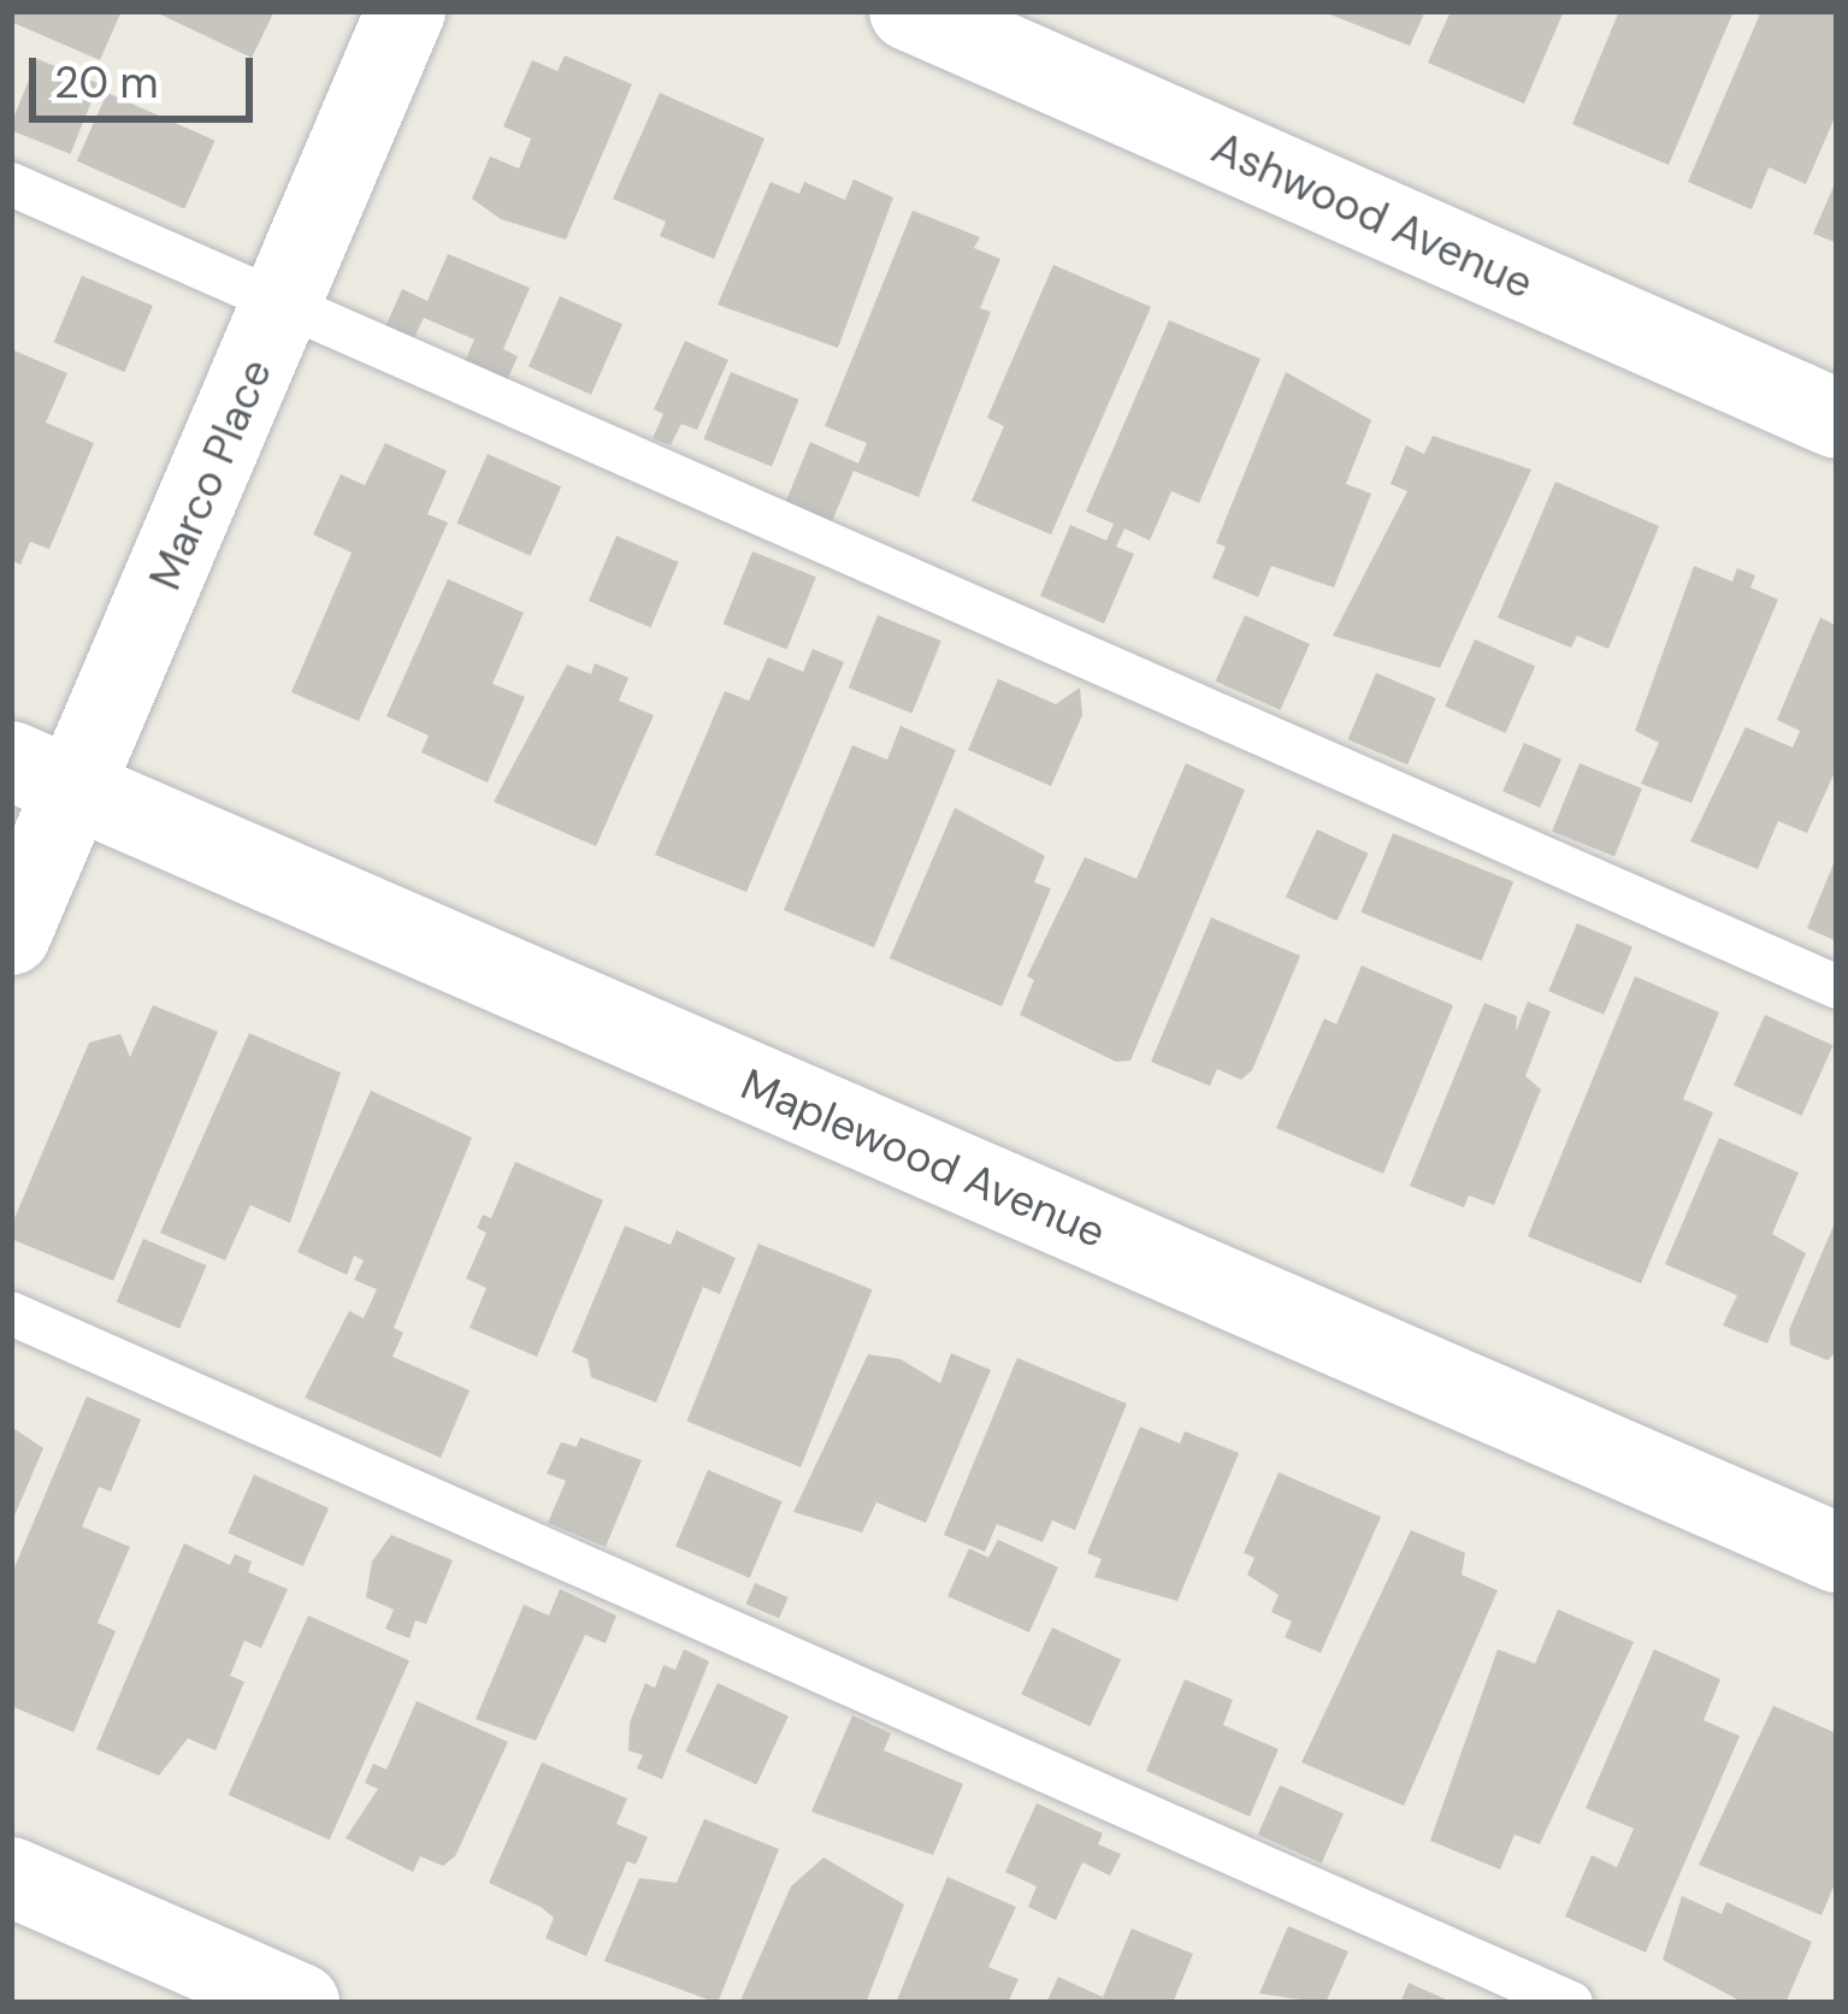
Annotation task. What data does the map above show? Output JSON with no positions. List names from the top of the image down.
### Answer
{
  "streets": {
    "street": ["Ashwood Avenue", "Marco Place", "Maplewood Avenue"]
  },
  "crossings": [
    ["Marco Place", "Maplewood Avenue"]
  ],
  "scale_bar": "20 m"
}
